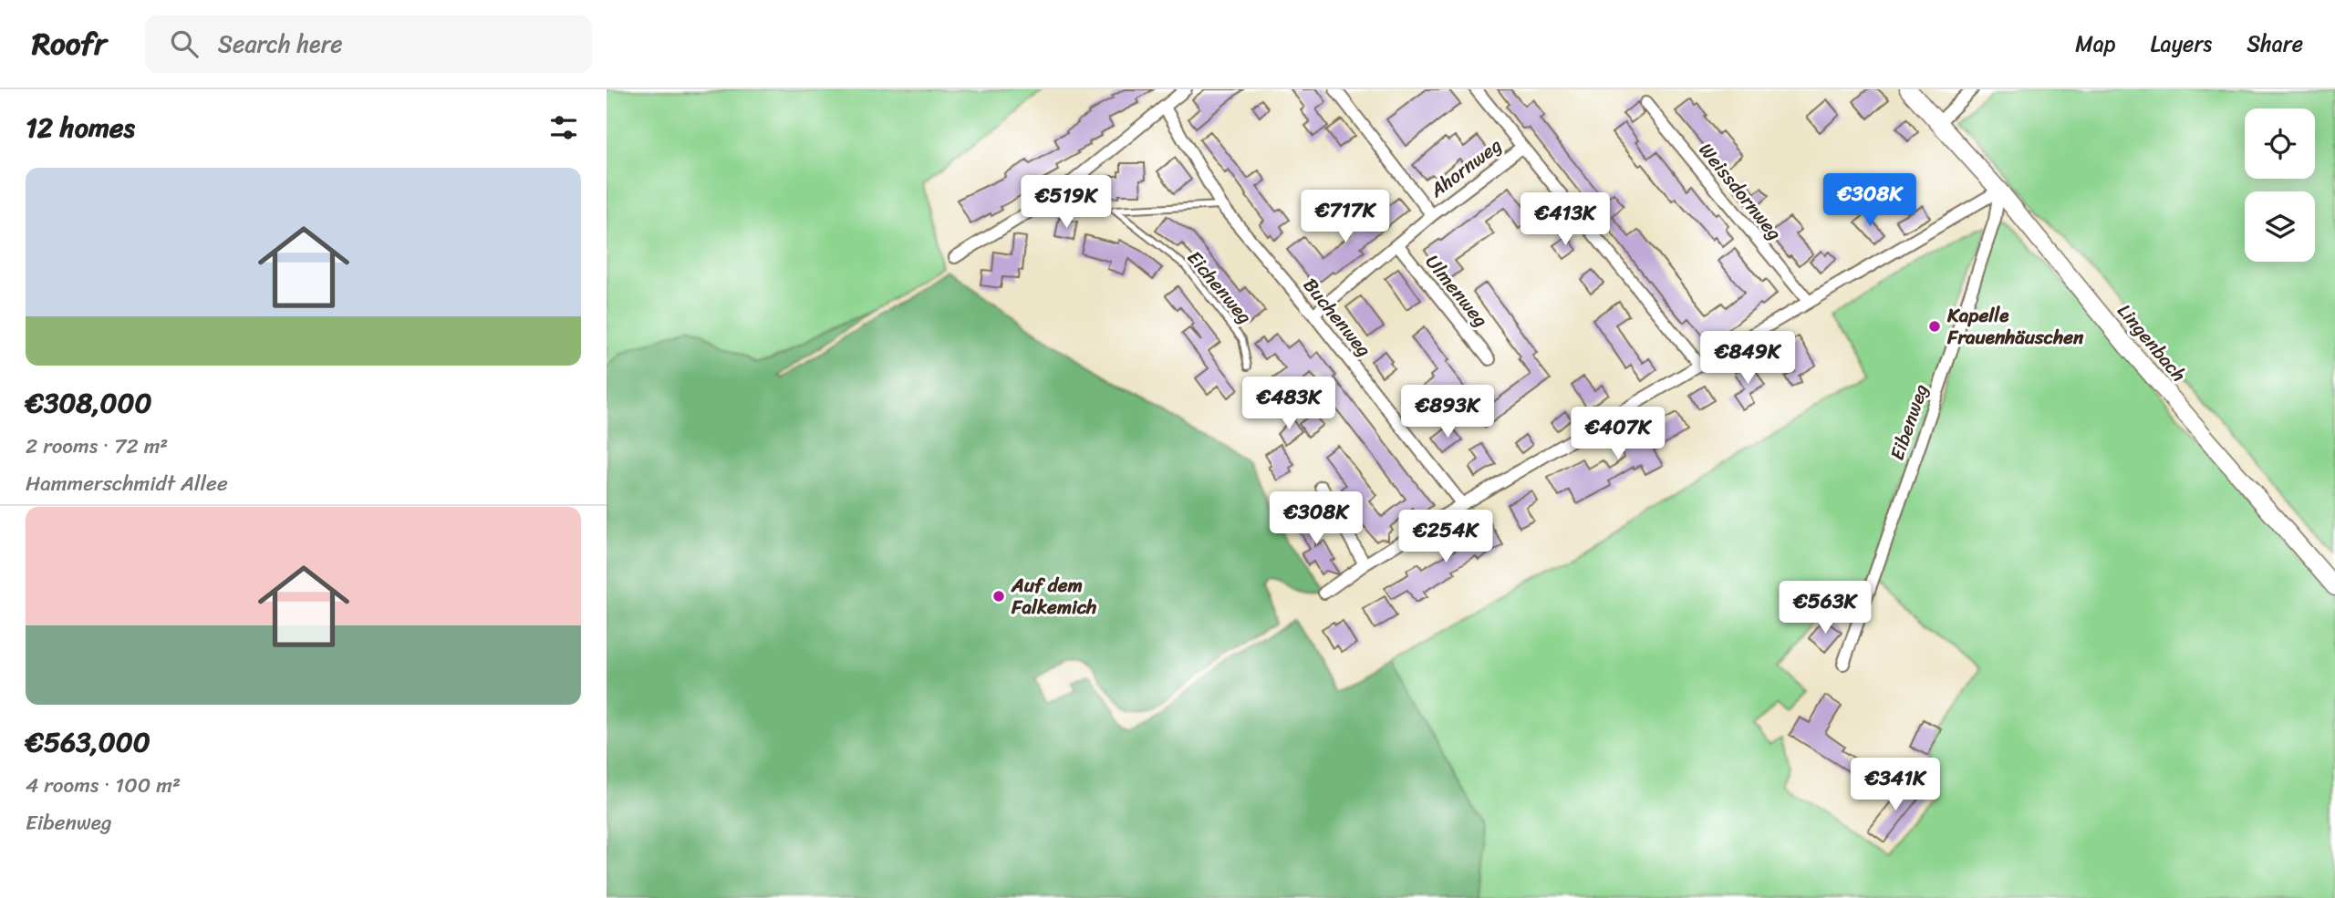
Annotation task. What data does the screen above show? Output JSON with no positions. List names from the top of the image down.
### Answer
{
  "streets": {
    "street": [
      "Ahornweg",
      "Weissdornweg",
      "Ulmenweg",
      "Buchenweg",
      "Lingenbach",
      "Eibenweg"
    ],
    "lane": ["Eichenweg"]
  },
  "crossings": [
    ["Ahornweg", "Ulmenweg"],
    ["Ahornweg", "Buchenweg"],
    ["Eichenweg", "Buchenweg"],
    ["Lingenbach", "Eibenweg"]
  ],
  "places": ["Kapelle Frauenhäuschen", "Auf dem Falkemich"],
  "page": {
    "header": "Roofr",
    "search": "Search here",
    "nav": ["Map", "Layers", "Share"],
    "heading": "12 homes",
    "list": [
      {
        "name": "€308,000",
        "note": "2 rooms · 72 m² · Hammerschmidt Allee"
      },
      {
        "name": "€563,000",
        "note": "4 rooms · 100 m² · Eibenweg"
      }
    ],
    "price": [
      "€308K",
      "€519K",
      "€717K",
      "€413K",
      "€849K",
      "€483K",
      "€893K",
      "€407K",
      "€308K",
      "€254K",
      "€563K",
      "€341K"
    ]
  }
}
